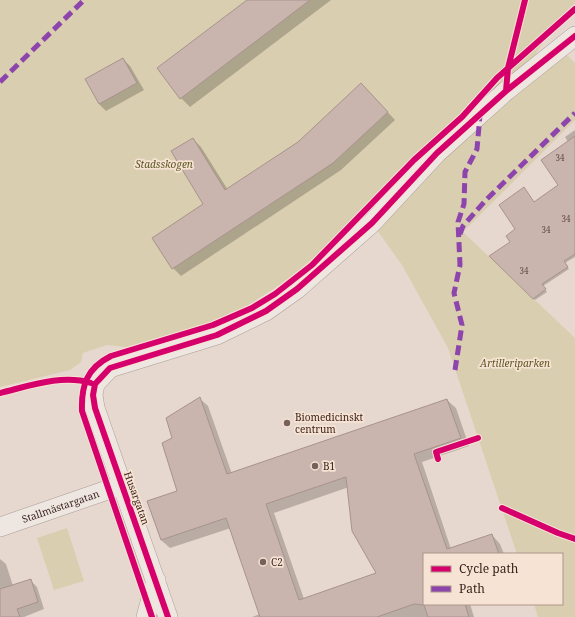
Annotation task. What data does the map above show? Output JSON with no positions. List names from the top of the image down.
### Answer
{
  "streets": {
    "street": ["Husargatan", "Stallmästargatan"]
  },
  "crossings": [
    ["Husargatan", "Stallmästargatan"]
  ],
  "parks": ["Stadsskogen", "Artilleriparken"],
  "places": ["Biomedicinskt centrum", "B1", "C2"],
  "house_numbers": [
    "34",
    "34",
    "34",
    "34"
  ],
  "legend": ["Cycle path", "Path"]
}
